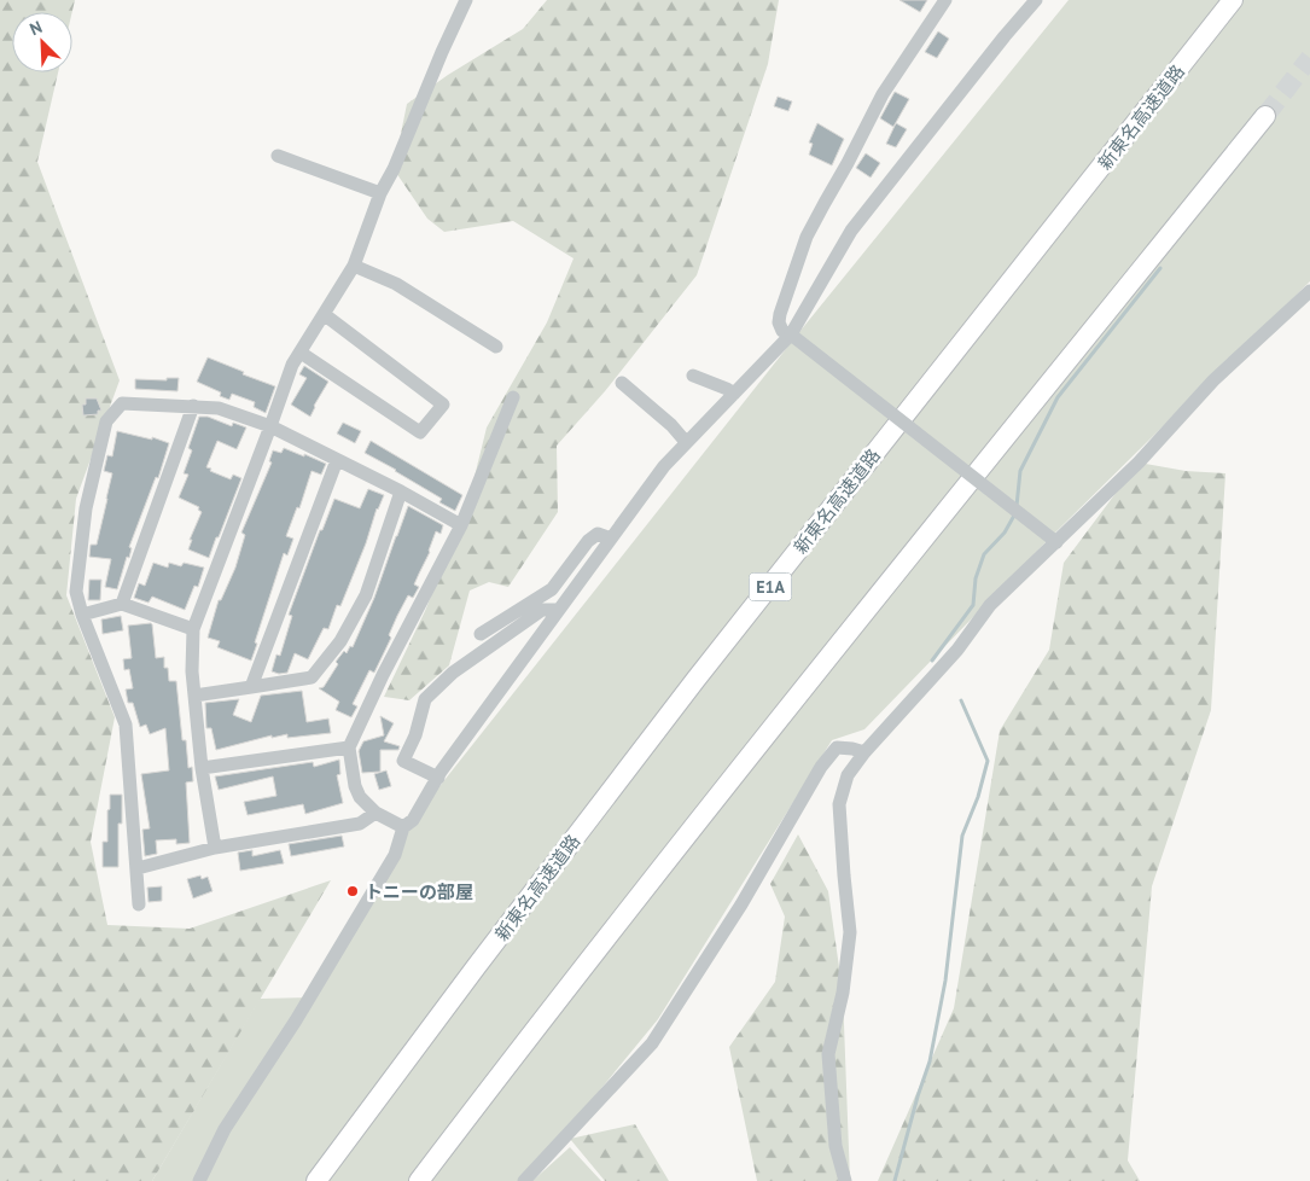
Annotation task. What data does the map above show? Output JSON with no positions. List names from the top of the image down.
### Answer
{
  "streets": {
    "highway": ["新東名高速道路", "E1A"]
  },
  "places": ["トニーの部屋"],
  "north": "top left"
}
